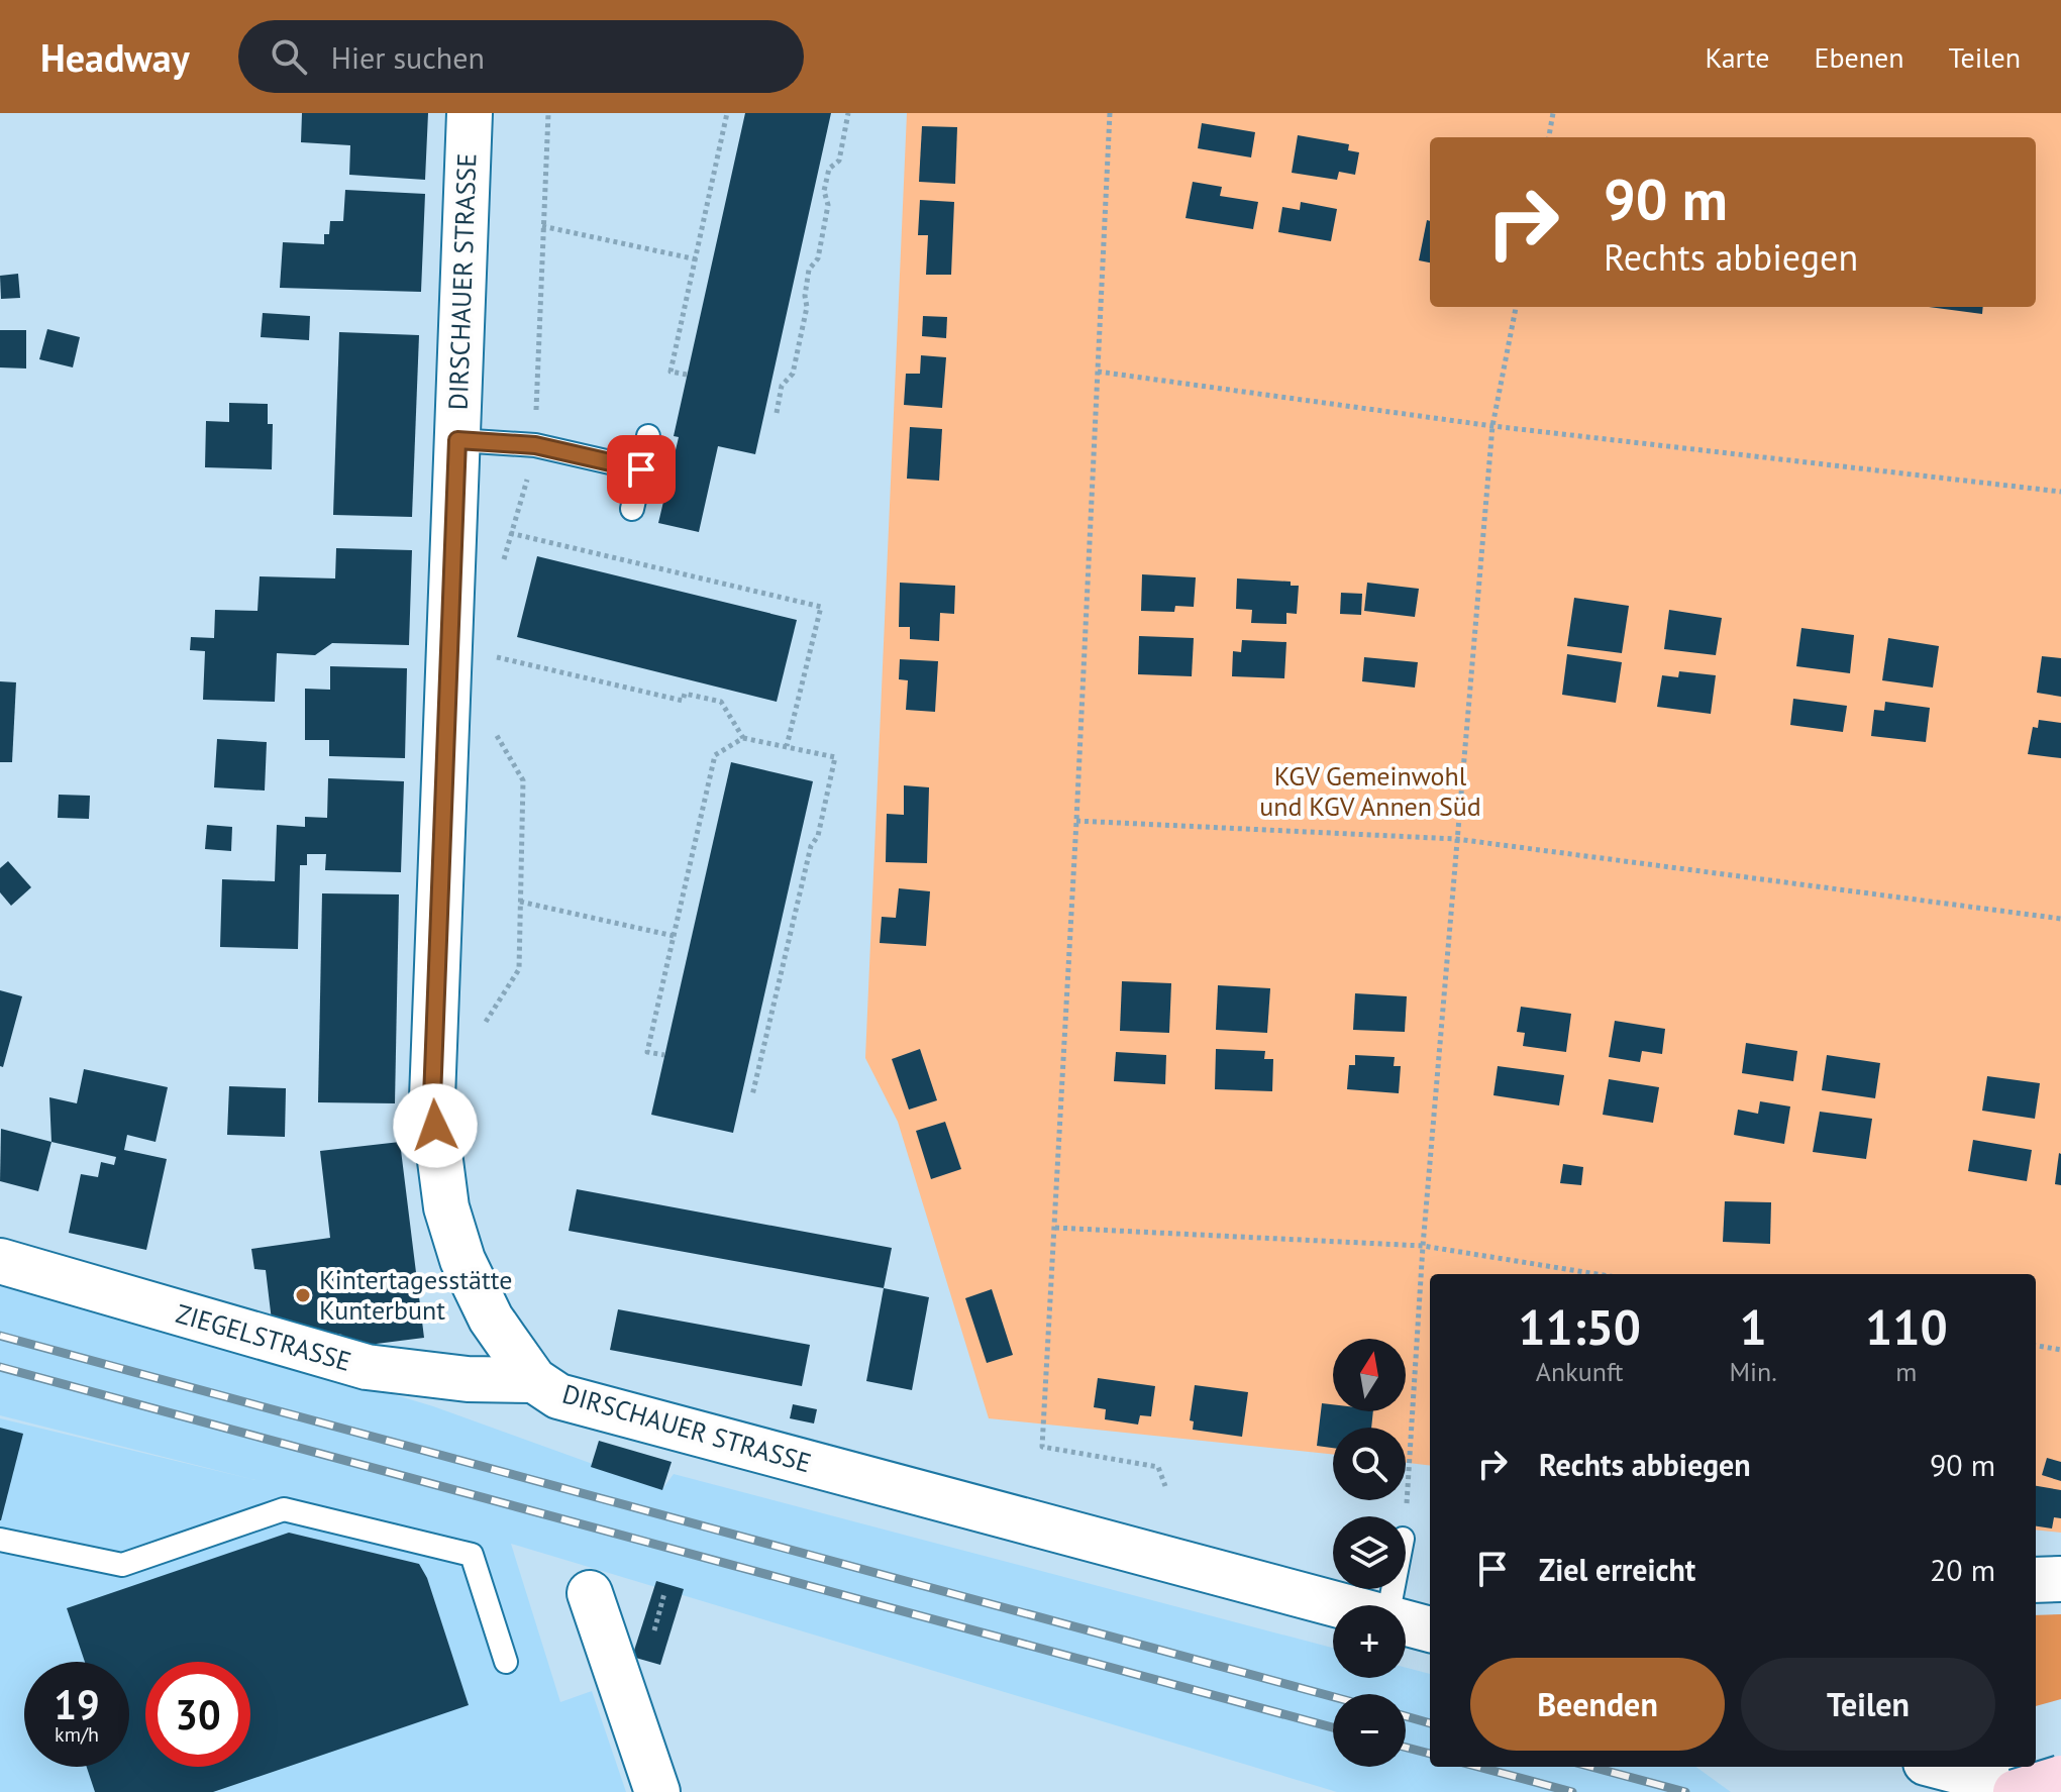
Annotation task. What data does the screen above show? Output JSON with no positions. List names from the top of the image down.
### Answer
{
  "streets": {
    "street": ["DIRSCHAUER STRASSE", "ZIEGELSTRASSE"]
  },
  "crossings": [
    ["DIRSCHAUER STRASSE", "ZIEGELSTRASSE"]
  ],
  "parks": ["KGV Gemeinwohl und KGV Annen Süd"],
  "places": ["Kintertagesstätte Kunterbunt"],
  "north": "top",
  "page": {
    "header": "Headway",
    "search": "Hier suchen",
    "nav": ["Karte", "Ebenen", "Teilen"],
    "turn": ["90 m", "Rechts abbiegen"],
    "eta": [
      "11:50",
      "Ankunft",
      "1",
      "Min.",
      "110",
      "m"
    ],
    "map_buttons": ["+", "−"],
    "list": [
      {
        "name": "Rechts abbiegen",
        "value": "90 m"
      },
      {
        "name": "Ziel erreicht",
        "value": "20 m"
      }
    ],
    "buttons": ["Beenden", "Teilen"],
    "speed": "19 km/h",
    "limit": "30"
  }
}
